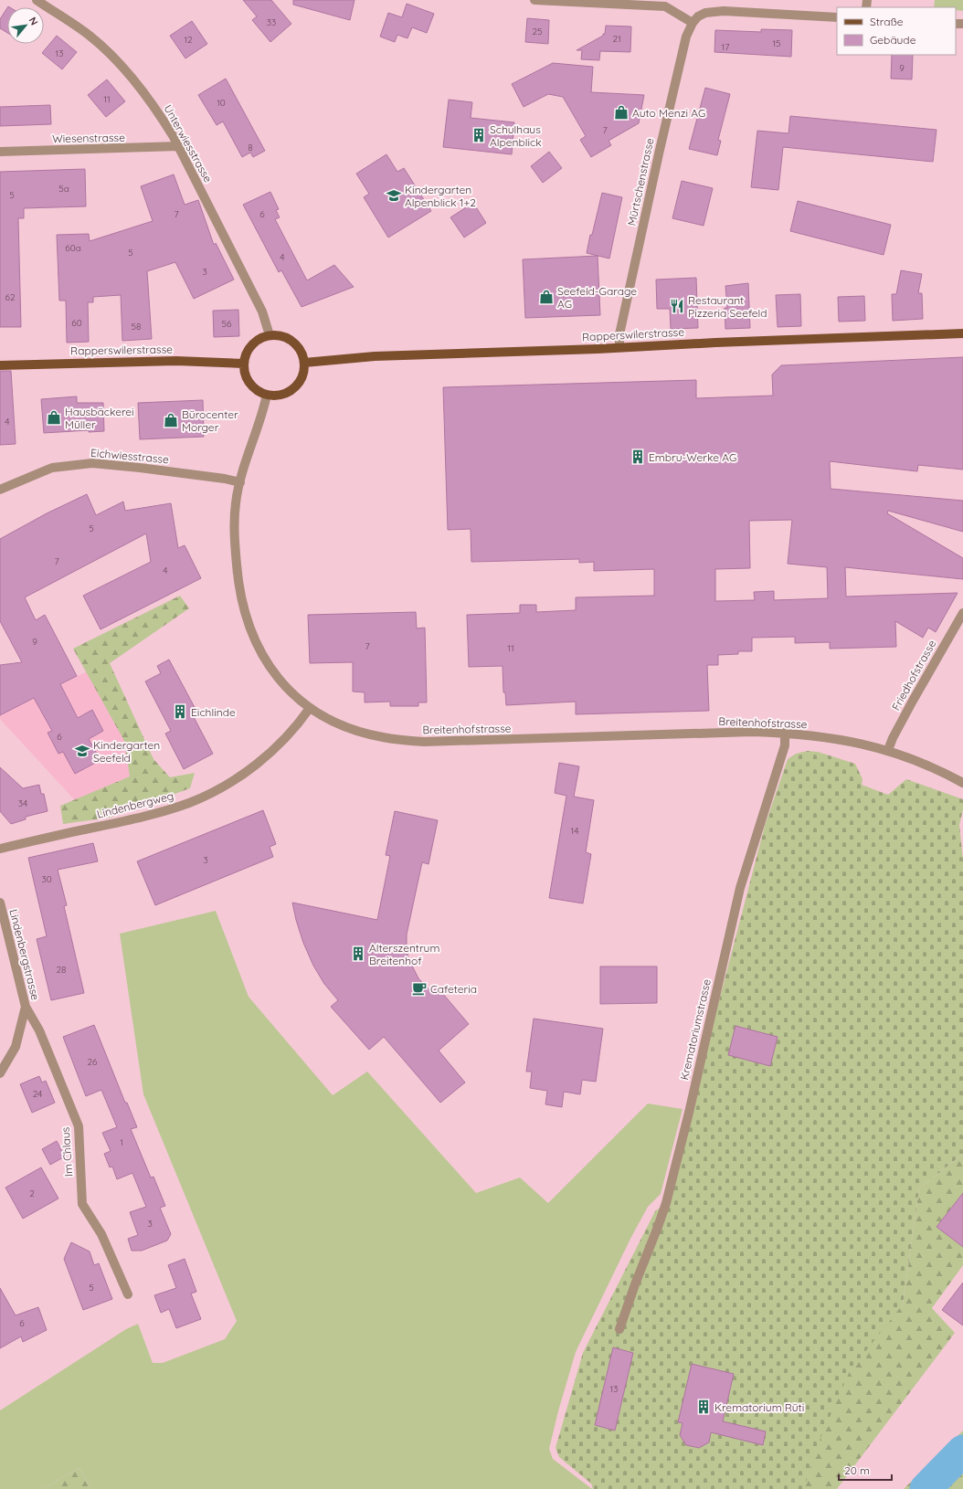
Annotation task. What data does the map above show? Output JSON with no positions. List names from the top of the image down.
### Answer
{
  "streets": {
    "main road": ["Rapperswilerstrasse"],
    "street": [
      "Wiesenstrasse",
      "Unterwiesstrasse",
      "Mürtschenstrasse",
      "Eichwiesstrasse",
      "Friedhofstrasse",
      "Breitenhofstrasse",
      "Lindenbergweg",
      "Lindenbergstrasse",
      "Krematoriumstrasse",
      "Im Chlaus"
    ]
  },
  "crossings": [
    ["Wiesenstrasse", "Unterwiesstrasse"],
    ["Unterwiesstrasse", "Rapperswilerstrasse"],
    ["Unterwiesstrasse", "Breitenhofstrasse"],
    ["Mürtschenstrasse", "Rapperswilerstrasse"],
    ["Rapperswilerstrasse", "Breitenhofstrasse"],
    ["Eichwiesstrasse", "Breitenhofstrasse"],
    ["Friedhofstrasse", "Breitenhofstrasse"],
    ["Breitenhofstrasse", "Lindenbergweg"],
    ["Breitenhofstrasse", "Krematoriumstrasse"],
    ["Lindenbergstrasse", "Im Chlaus"]
  ],
  "places": {
    "shop": [
      "Auto Menzi AG",
      "Seefeld-Garage AG",
      "Hausbäckerei Müller",
      "Bürocenter Morger"
    ],
    "building": [
      "Schulhaus Alpenblick",
      "Embru-Werke AG",
      "Eichlinde",
      "Alterszentrum Breitenhof",
      "Krematorium Rüti"
    ],
    "school or university": ["Kindergarten Alpenblick 1+2", "Kindergarten Seefeld"],
    "restaurant": ["Restaurant Pizzeria Seefeld"],
    "cafe": ["Cafeteria"]
  },
  "house_numbers": [
    "33",
    "25",
    "21",
    "12",
    "15",
    "17",
    "13",
    "9",
    "11",
    "10",
    "7",
    "8",
    "5a",
    "5",
    "7",
    "6",
    "60a",
    "5",
    "4",
    "3",
    "62",
    "60",
    "56",
    "58",
    "4",
    "5",
    "7",
    "4",
    "9",
    "7",
    "11",
    "6",
    "34",
    "14",
    "3",
    "30",
    "28",
    "26",
    "24",
    "1",
    "2",
    "3",
    "5",
    "6",
    "13"
  ],
  "legend": ["Straße", "Gebäude"],
  "scale_bar": "20 m",
  "north": "top right"
}
